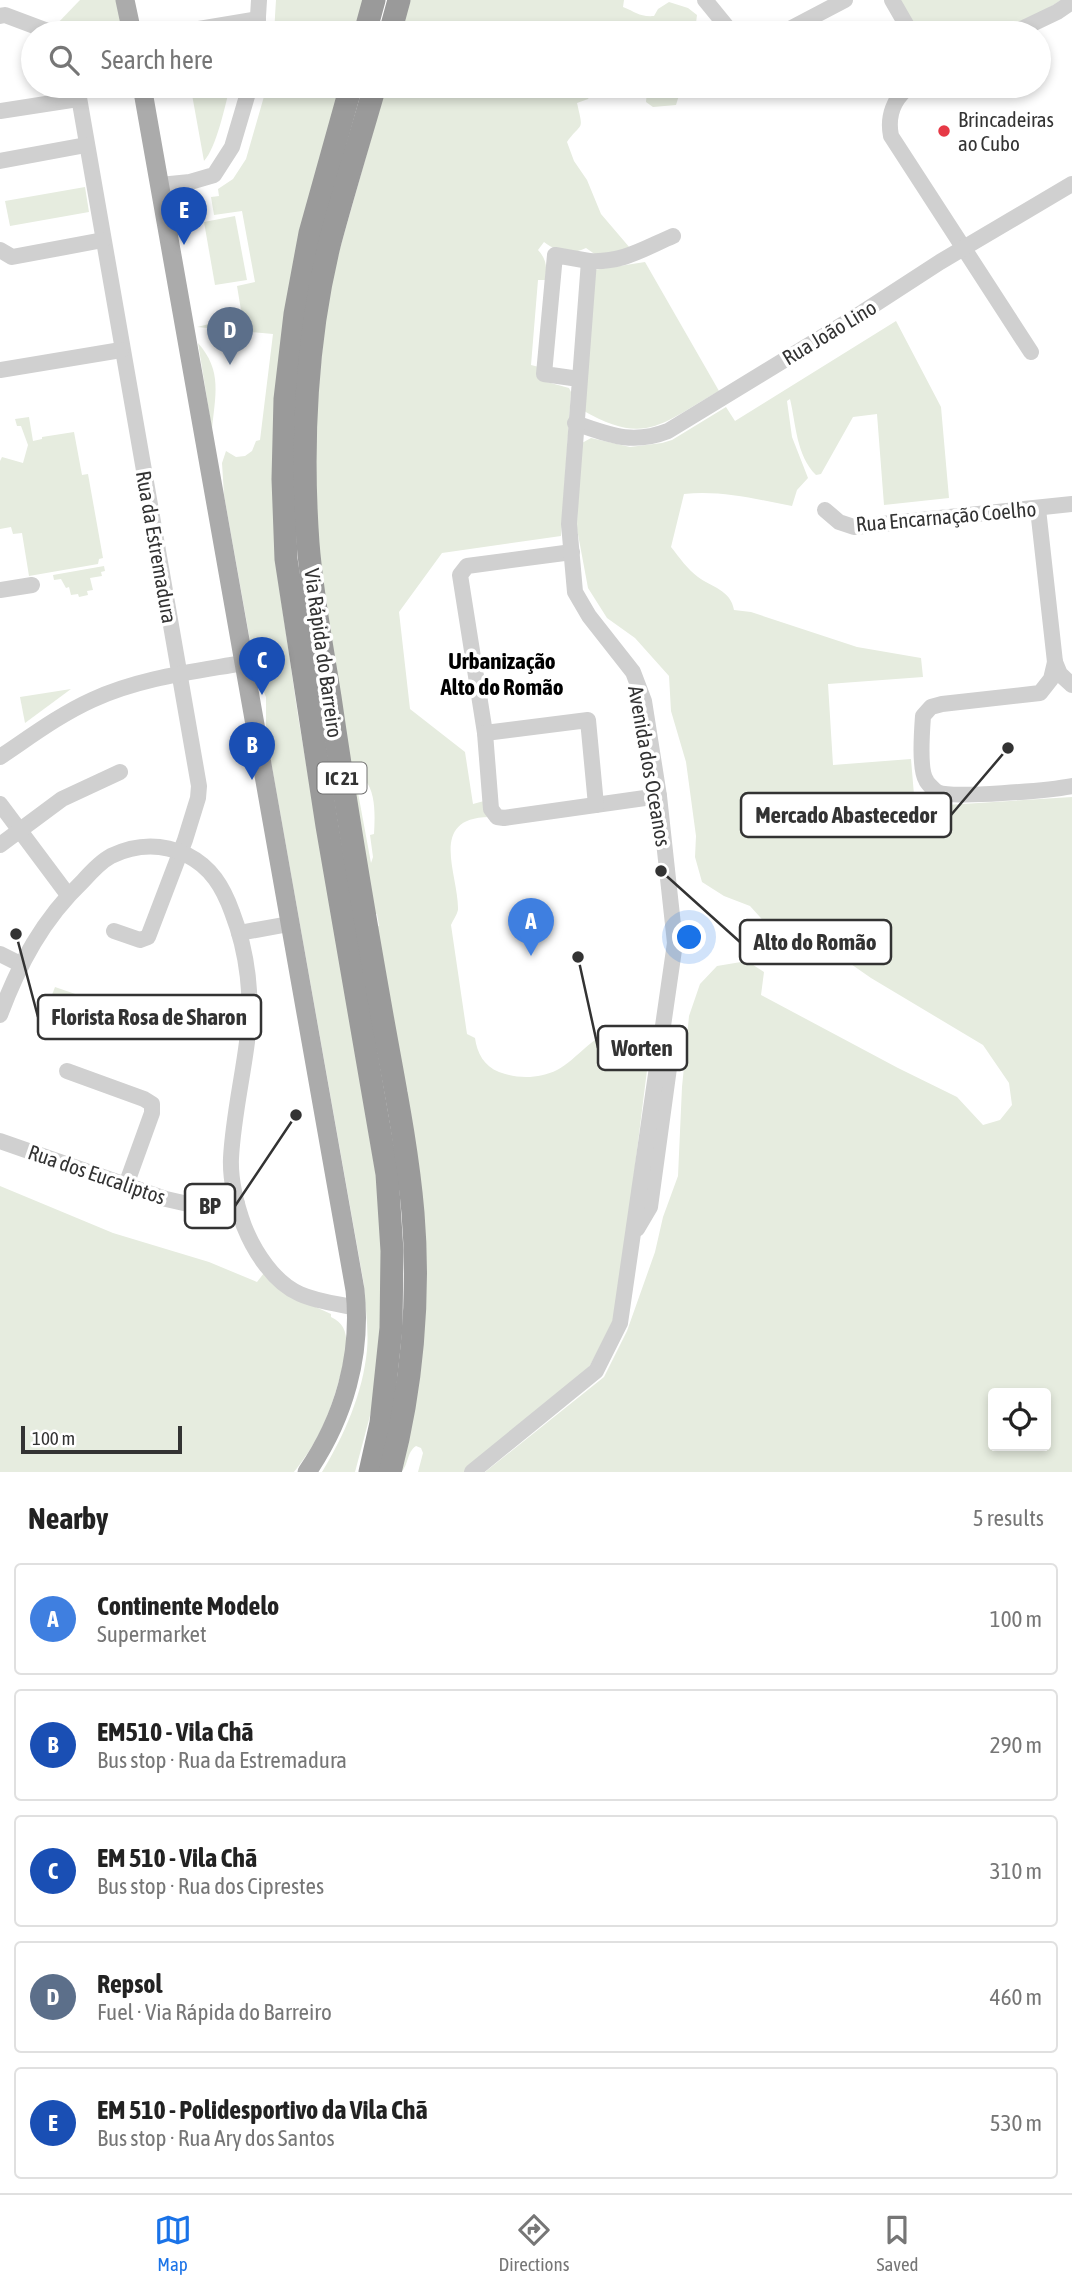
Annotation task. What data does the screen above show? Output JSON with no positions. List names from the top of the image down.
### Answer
{
  "streets": {
    "highway": ["Via Rápida do Barreiro", "IC 21"],
    "street": [
      "Rua João Lino",
      "Rua Encarnação Coelho",
      "Rua da Estremadura",
      "Avenida dos Oceanos",
      "Rua dos Eucaliptos"
    ]
  },
  "crossings": [
    ["Rua João Lino", "Avenida dos Oceanos"]
  ],
  "districts": ["Urbanização Alto do Romão"],
  "places": [
    "Brincadeiras ao Cubo",
    "Mercado Abastecedor",
    "Alto do Romão",
    "Florista Rosa de Sharon",
    "Worten",
    "BP"
  ],
  "scale_bar": "100 m",
  "page": {
    "search": "Search here",
    "pins": [
      "E",
      "D",
      "C",
      "B",
      "A"
    ],
    "scale": "100 m",
    "heading": ["Nearby", "5 results"],
    "list": [
      {
        "mark": "A",
        "name": "Continente Modelo",
        "note": "Supermarket",
        "value": "100 m"
      },
      {
        "mark": "B",
        "name": "EM510 - Vila Chã",
        "note": "Bus stop · Rua da Estremadura",
        "value": "290 m"
      },
      {
        "mark": "C",
        "name": "EM 510 - Vila Chã",
        "note": "Bus stop · Rua dos Ciprestes",
        "value": "310 m"
      },
      {
        "mark": "D",
        "name": "Repsol",
        "note": "Fuel · Via Rápida do Barreiro",
        "value": "460 m"
      },
      {
        "mark": "E",
        "name": "EM 510 - Polidesportivo da Vila Chã",
        "note": "Bus stop · Rua Ary dos Santos",
        "value": "530 m"
      }
    ],
    "nav": ["Map", "Directions", "Saved"]
  }
}
